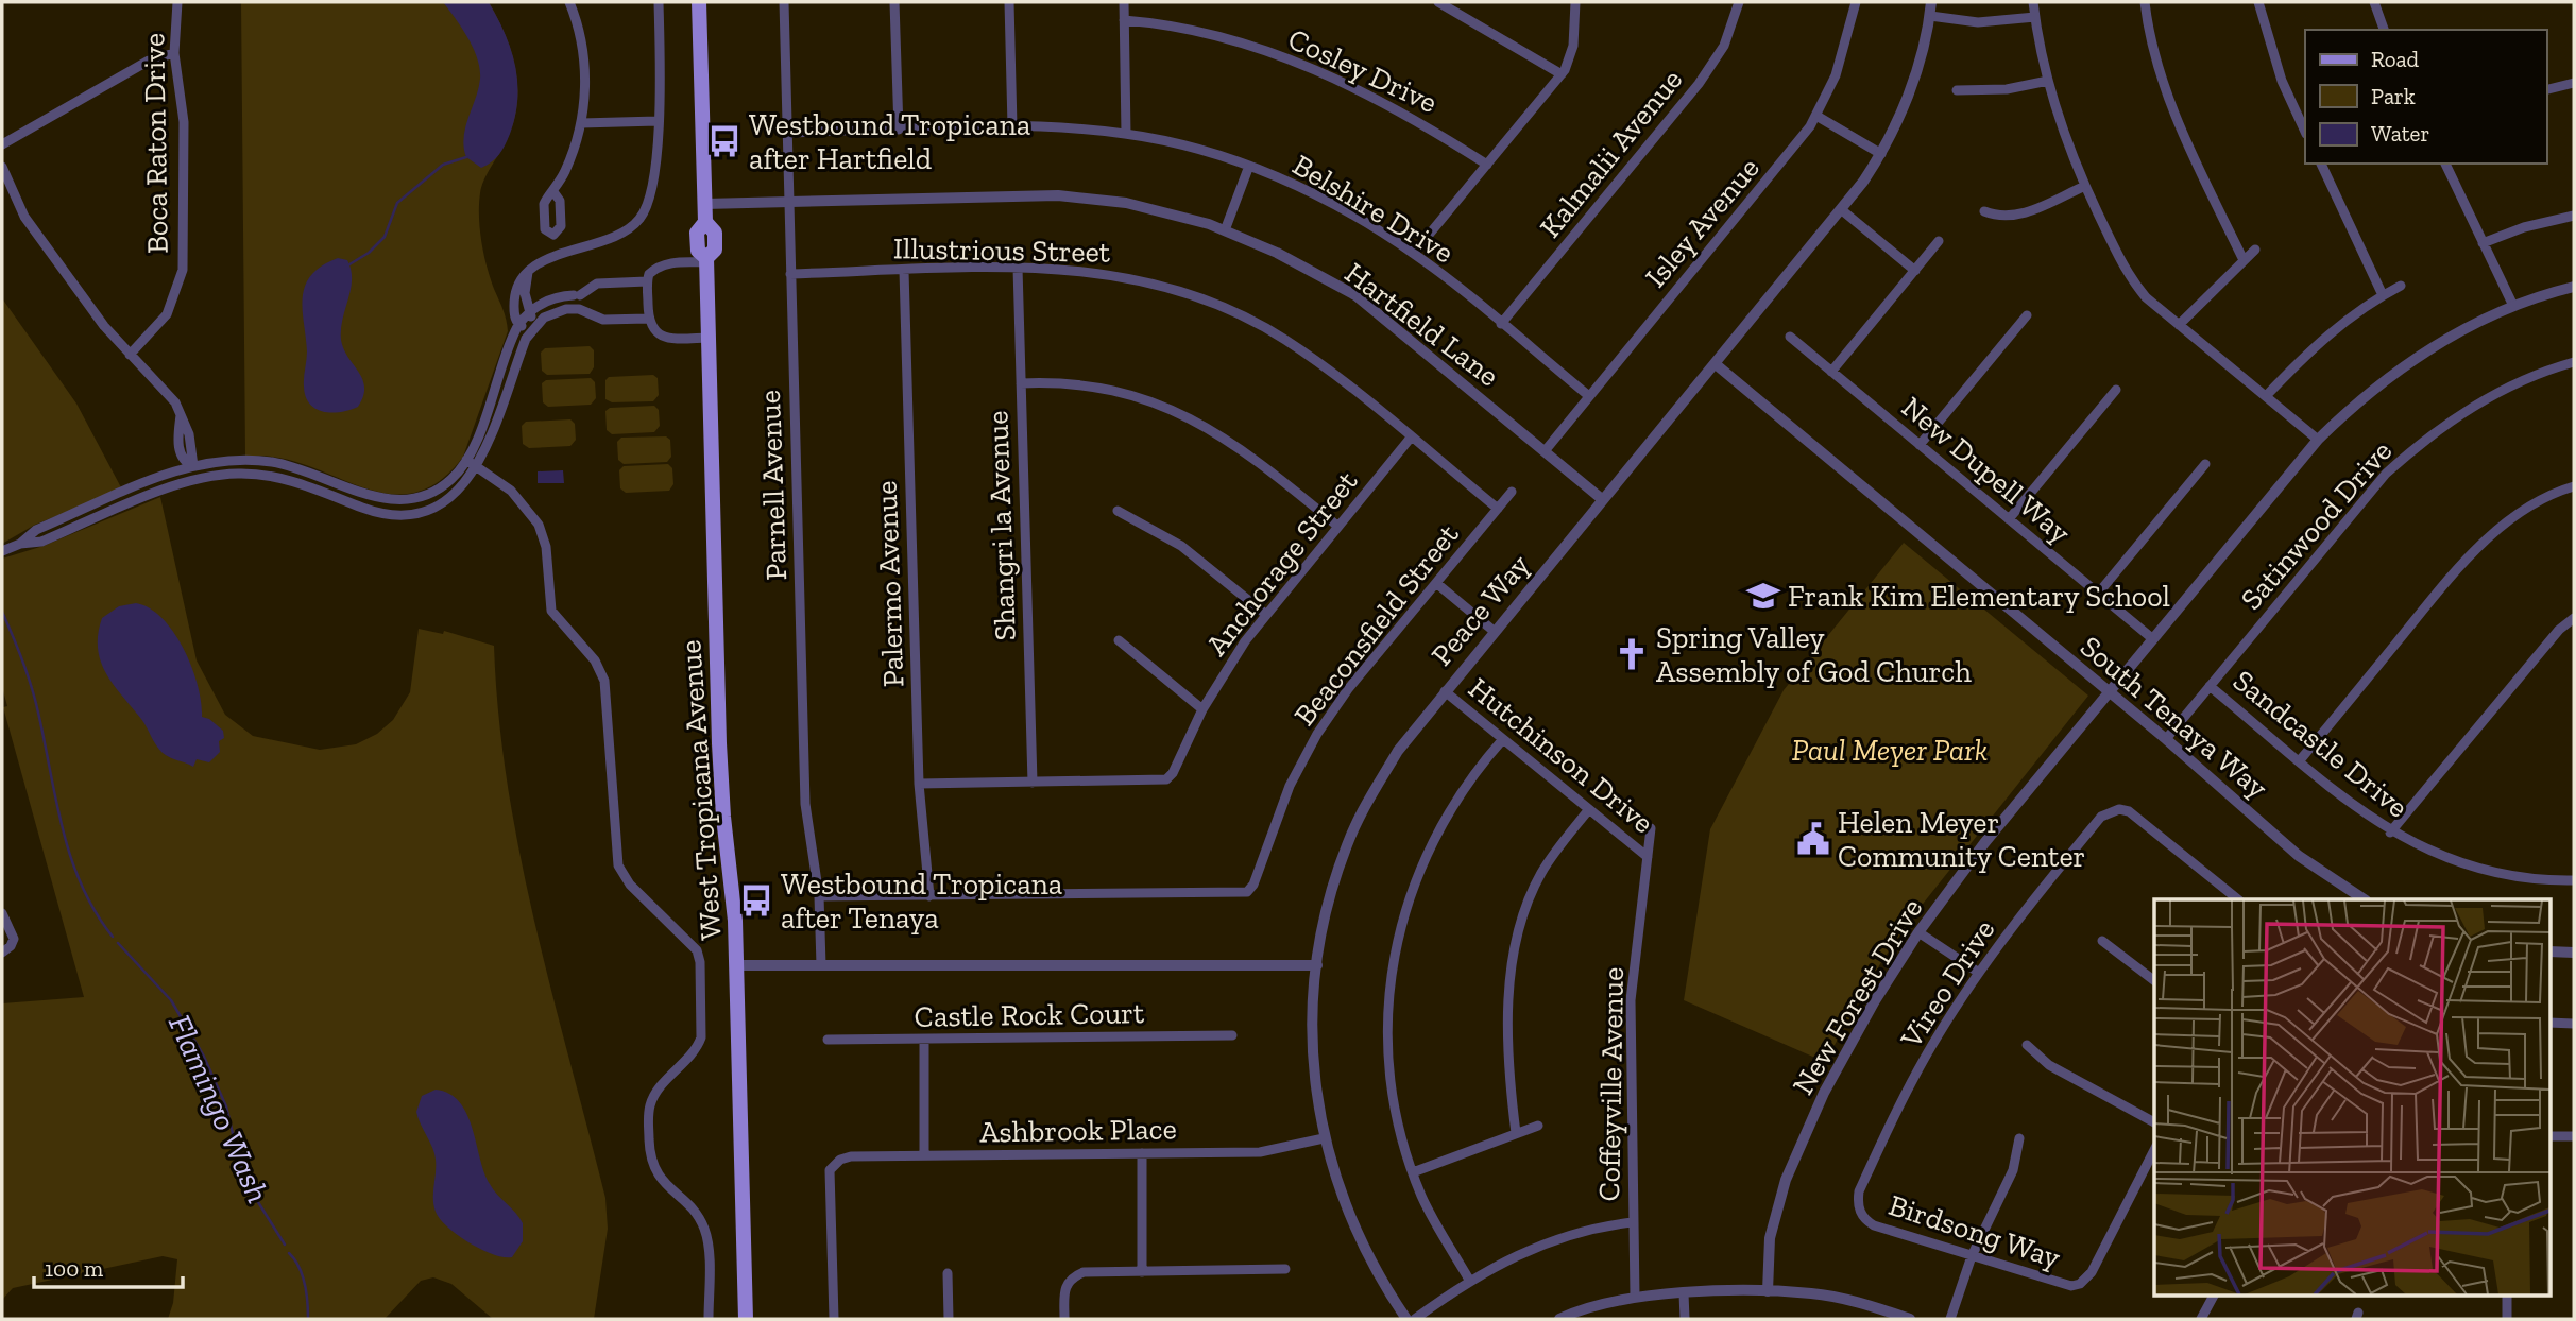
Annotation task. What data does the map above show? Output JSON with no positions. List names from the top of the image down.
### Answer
{
  "streets": {
    "main road": ["West Tropicana Avenue"],
    "street": [
      "Cosley Drive",
      "Boca Raton Drive",
      "Kalmalii Avenue",
      "Belshire Drive",
      "Isley Avenue",
      "Illustrious Street",
      "Hartfield Lane",
      "New Dupell Way",
      "Parnell Avenue",
      "Satinwood Drive",
      "Shangri la Avenue",
      "Anchorage Street",
      "Palermo Avenue",
      "Peace Way",
      "Beaconsfield Street",
      "South Tenaya Way",
      "Sandcastle Drive",
      "Hutchinson Drive",
      "Vireo Drive",
      "New Forest Drive",
      "Castle Rock Court",
      "Coffeyville Avenue",
      "Ashbrook Place",
      "Birdsong Way"
    ]
  },
  "crossings": [
    ["Kalmalii Avenue", "Belshire Drive"],
    ["Belshire Drive", "Isley Avenue"],
    ["Belshire Drive", "Parnell Avenue"],
    ["Isley Avenue", "Hartfield Lane"],
    ["Illustrious Street", "Parnell Avenue"],
    ["Illustrious Street", "Shangri la Avenue"],
    ["Illustrious Street", "Anchorage Street"],
    ["Illustrious Street", "Palermo Avenue"],
    ["Illustrious Street", "Beaconsfield Street"],
    ["Hartfield Lane", "Parnell Avenue"],
    ["Hartfield Lane", "Peace Way"],
    ["Hartfield Lane", "West Tropicana Avenue"],
    ["New Dupell Way", "New Forest Drive"],
    ["Parnell Avenue", "Beaconsfield Street"],
    ["Satinwood Drive", "South Tenaya Way"],
    ["Satinwood Drive", "Sandcastle Drive"],
    ["Shangri la Avenue", "Anchorage Street"],
    ["Anchorage Street", "Palermo Avenue"],
    ["Palermo Avenue", "Beaconsfield Street"],
    ["Peace Way", "South Tenaya Way"],
    ["Peace Way", "Hutchinson Drive"],
    ["Peace Way", "Ashbrook Place"],
    ["South Tenaya Way", "New Forest Drive"],
    ["Hutchinson Drive", "Coffeyville Avenue"],
    ["Vireo Drive", "Birdsong Way"]
  ],
  "water": ["Flamingo Wash"],
  "parks": ["Paul Meyer Park"],
  "places": {
    "bus stop": ["Westbound Tropicana after Hartfield", "Westbound Tropicana after Tenaya"],
    "school or university": ["Frank Kim Elementary School"],
    "church": ["Spring Valley Assembly of God Church"],
    "public building": ["Helen Meyer Community Center"]
  },
  "legend": ["Road", "Park", "Water"],
  "scale_bar": "100 m"
}
